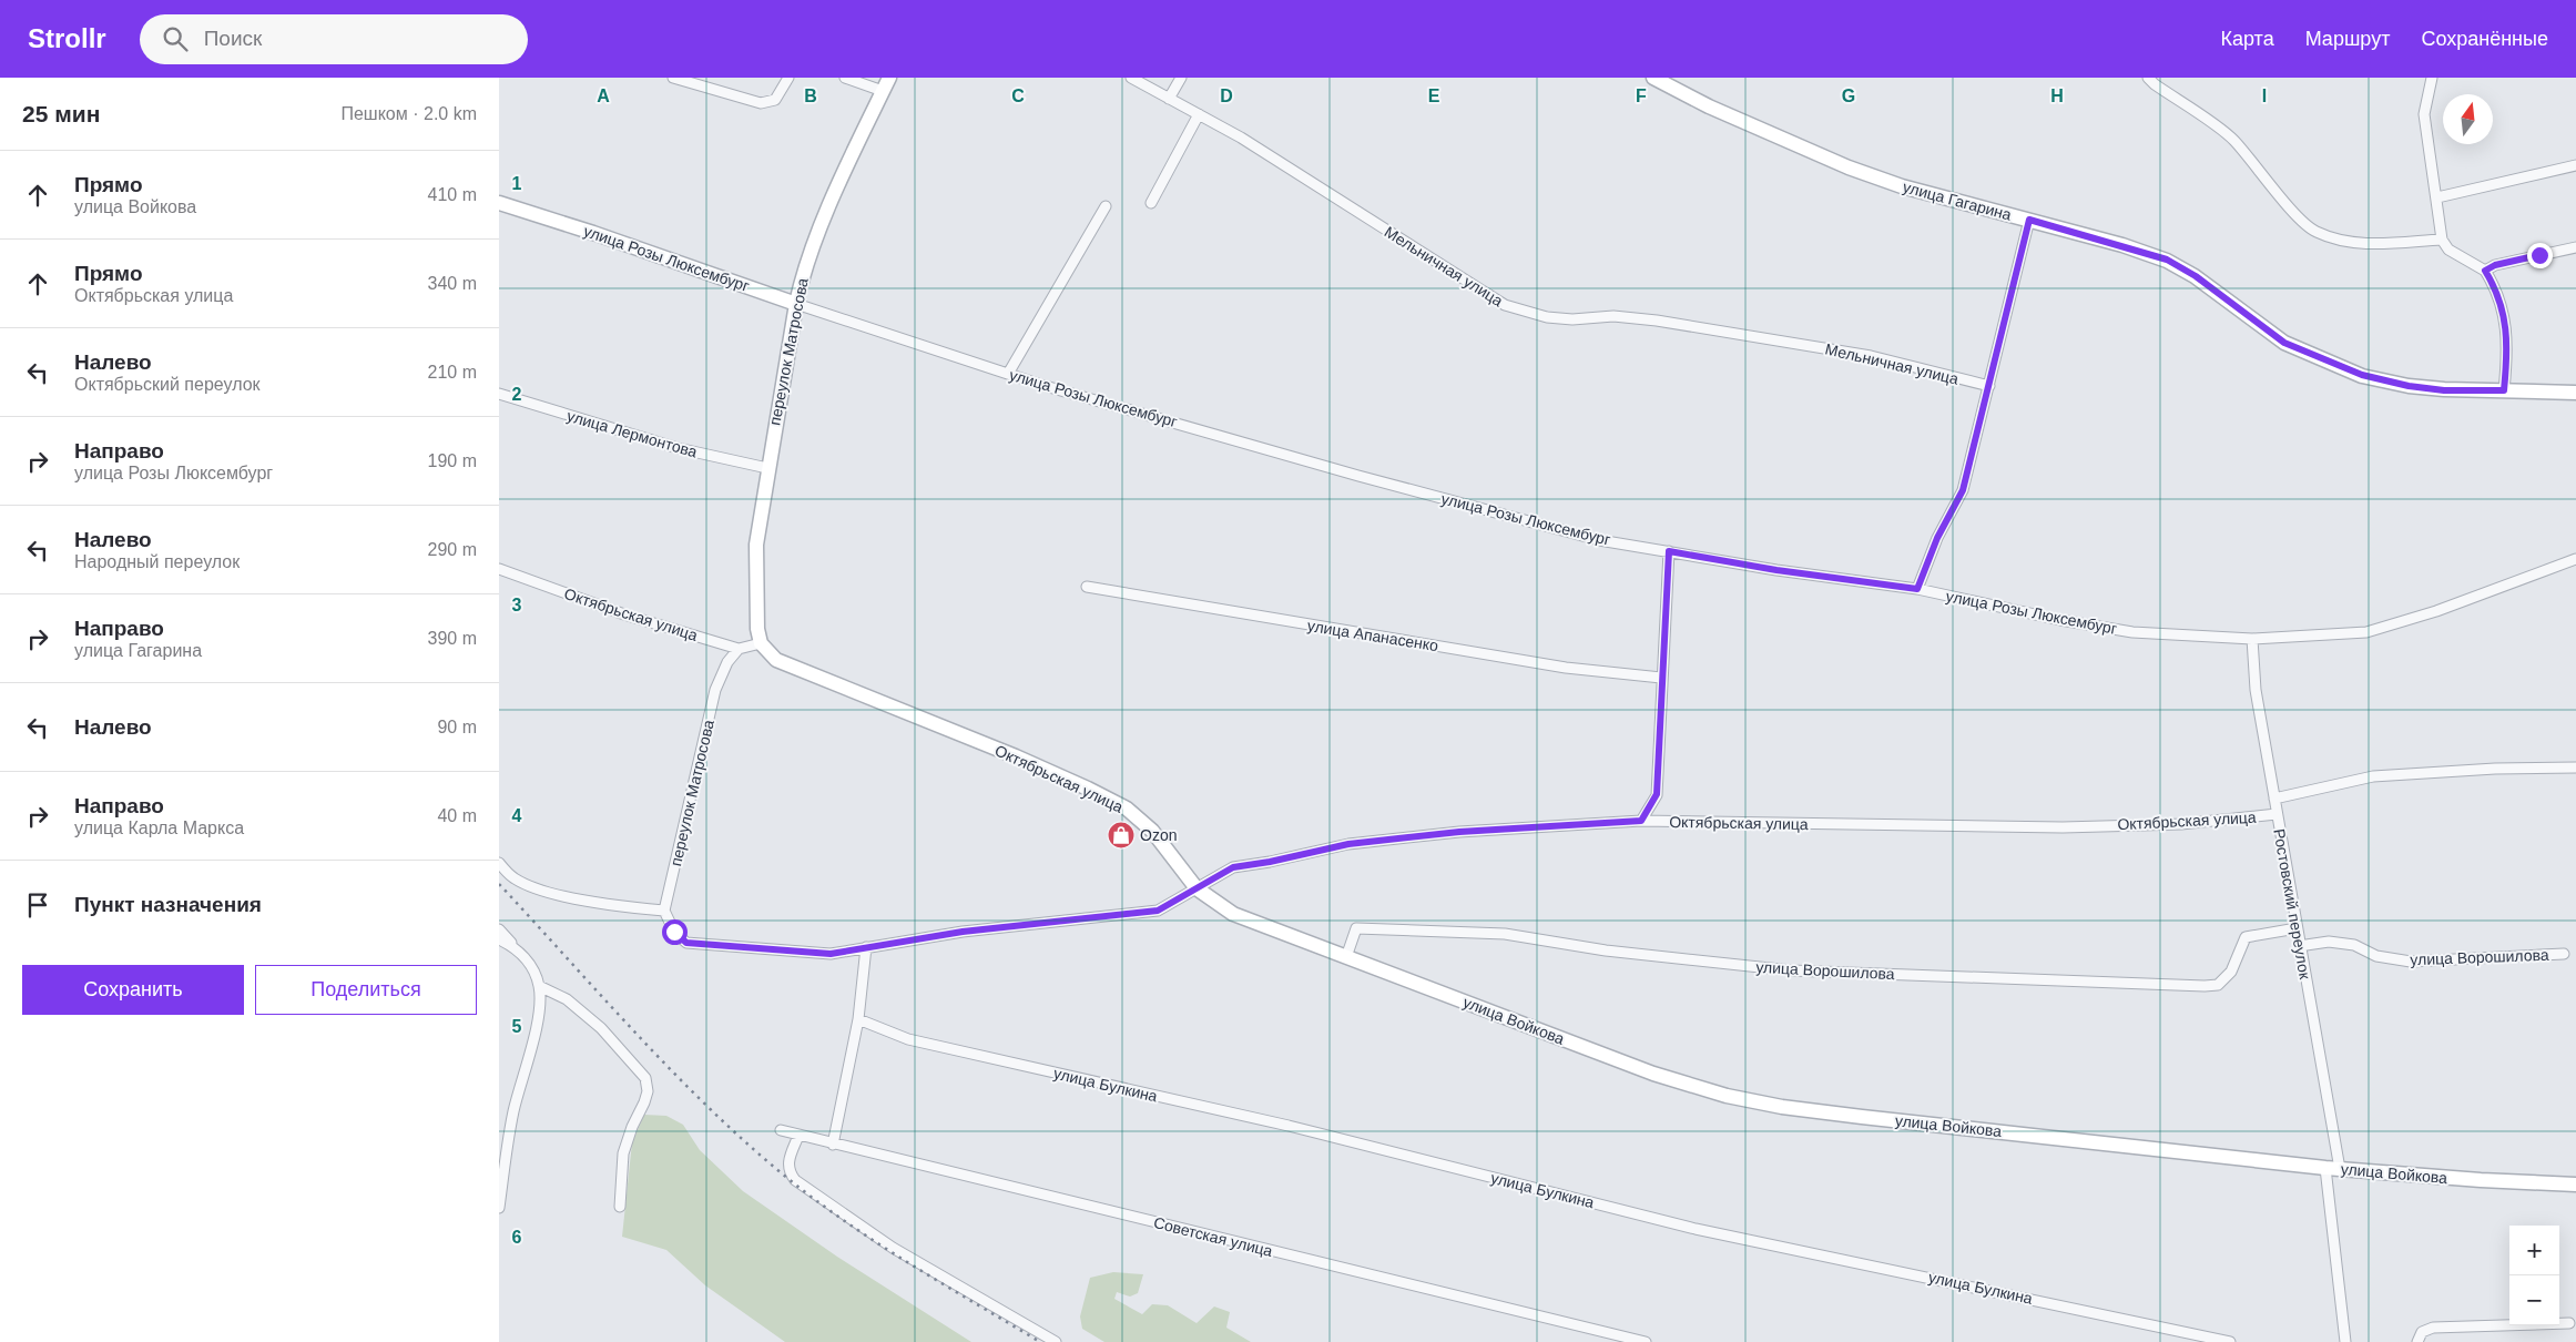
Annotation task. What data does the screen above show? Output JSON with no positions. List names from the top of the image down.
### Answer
{
  "streets": {
    "main road": [
      "улица Гагарина",
      "улица Розы Люксембург",
      "переулок Матросова",
      "Октябрьская улица",
      "улица Войкова"
    ],
    "street": [
      "Мельничная улица",
      "улица Лермонтова",
      "улица Апанасенко",
      "Ростовский переулок",
      "улица Ворошилова",
      "улица Булкина",
      "Советская улица"
    ]
  },
  "crossings": [
    ["улица Розы Люксембург", "переулок Матросова"],
    ["улица Розы Люксембург", "Ростовский переулок"],
    ["переулок Матросова", "улица Лермонтова"],
    ["переулок Матросова", "Октябрьская улица"],
    ["Октябрьская улица", "Ростовский переулок"],
    ["Октябрьская улица", "улица Войкова"],
    ["Ростовский переулок", "улица Ворошилова"],
    ["Ростовский переулок", "улица Войкова"],
    ["улица Ворошилова", "улица Войкова"]
  ],
  "places": {
    "shop": ["Ozon"]
  },
  "north": "top",
  "page": {
    "header": "Strollr",
    "search": "Поиск",
    "nav": ["Карта", "Маршрут", "Сохранённые"],
    "heading": ["25 мин", "Пешком · 2.0 km"],
    "list": [
      ["Прямо", "улица Войкова", "410 m"],
      ["Прямо", "Октябрьская улица", "340 m"],
      ["Налево", "Октябрьский переулок", "210 m"],
      ["Направо", "улица Розы Люксембург", "190 m"],
      ["Налево", "Народный переулок", "290 m"],
      ["Направо", "улица Гагарина", "390 m"],
      ["Налево", "90 m"],
      ["Направо", "улица Карла Маркса", "40 m"],
      "Пункт назначения"
    ],
    "buttons": ["Сохранить", "Поделиться"],
    "map_buttons": ["+", "−"]
  },
  "grid": {
    "columns": [
      "A",
      "B",
      "C",
      "D",
      "E",
      "F",
      "G",
      "H",
      "I"
    ],
    "rows": [
      "1",
      "2",
      "3",
      "4",
      "5",
      "6"
    ]
  }
}
